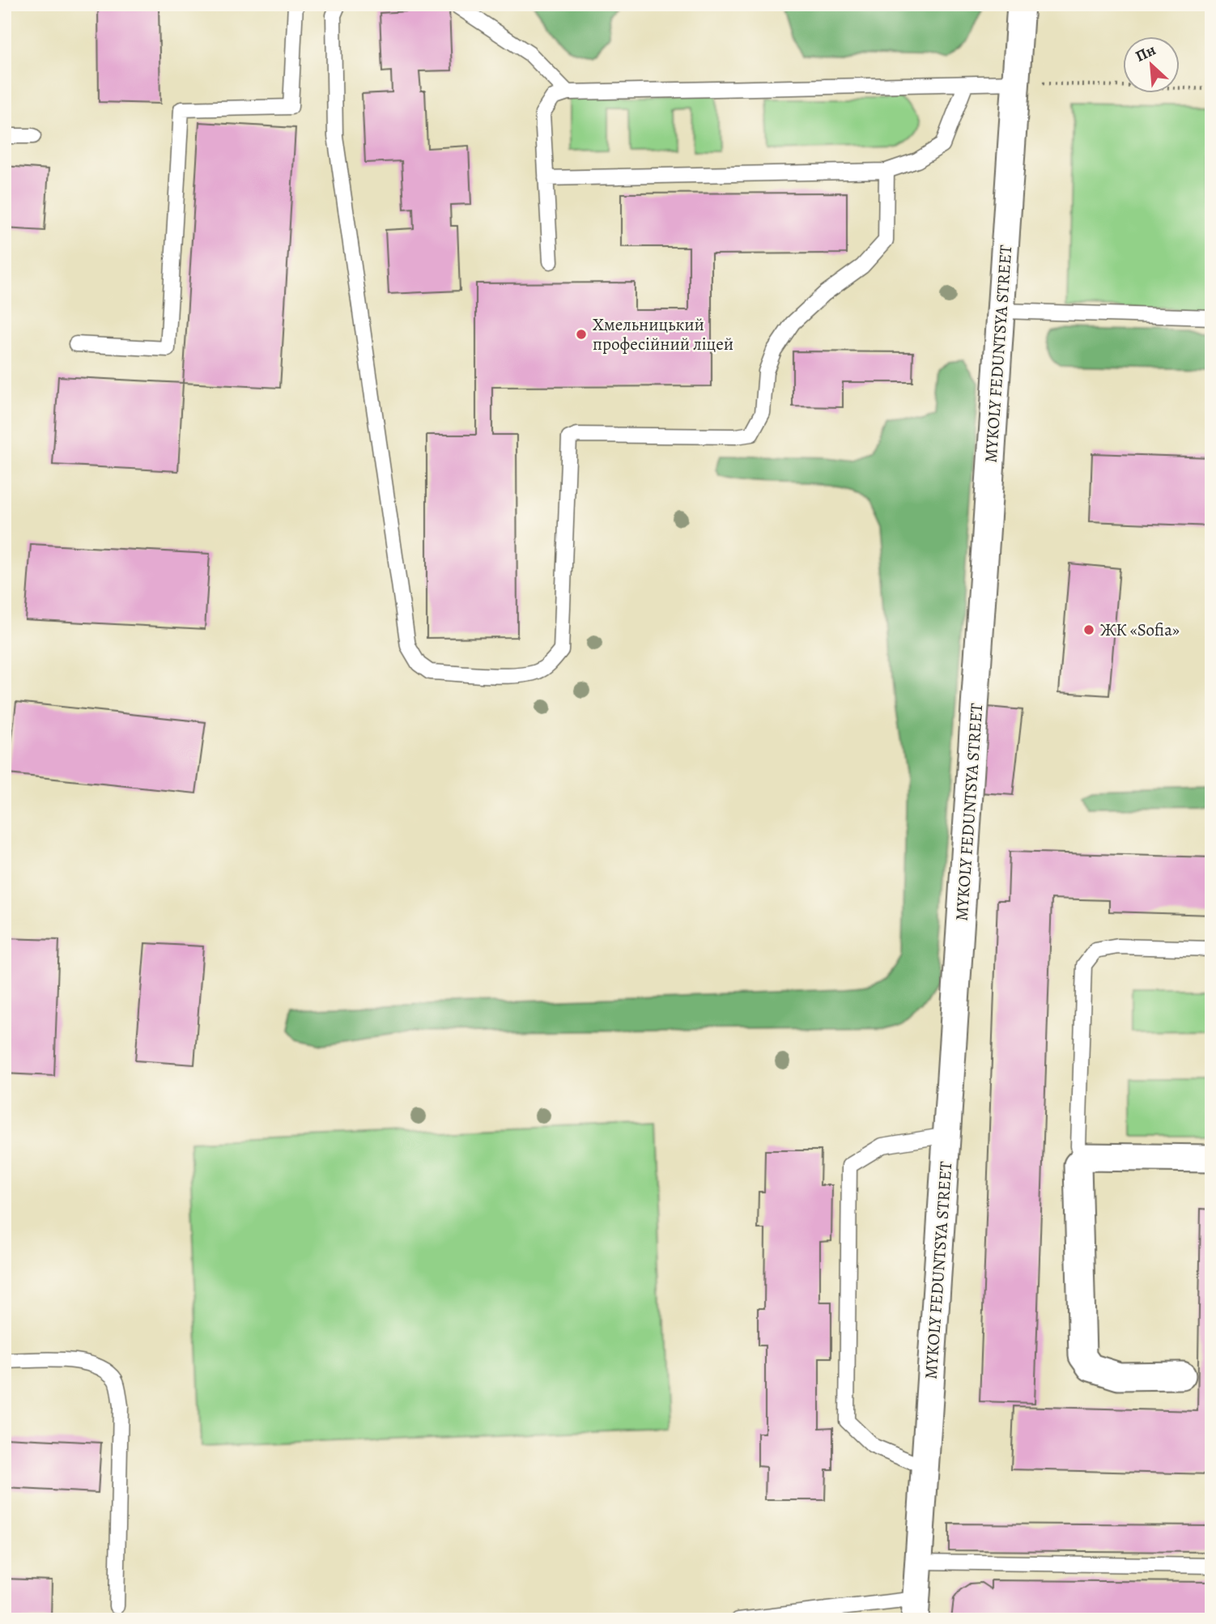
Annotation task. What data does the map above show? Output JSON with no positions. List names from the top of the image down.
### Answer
{
  "streets": {
    "street": ["MYKOLY FEDUNTSYA STREET"]
  },
  "places": ["Хмельницький професійний ліцей", "ЖК «Sofia»"],
  "north": "top left"
}
